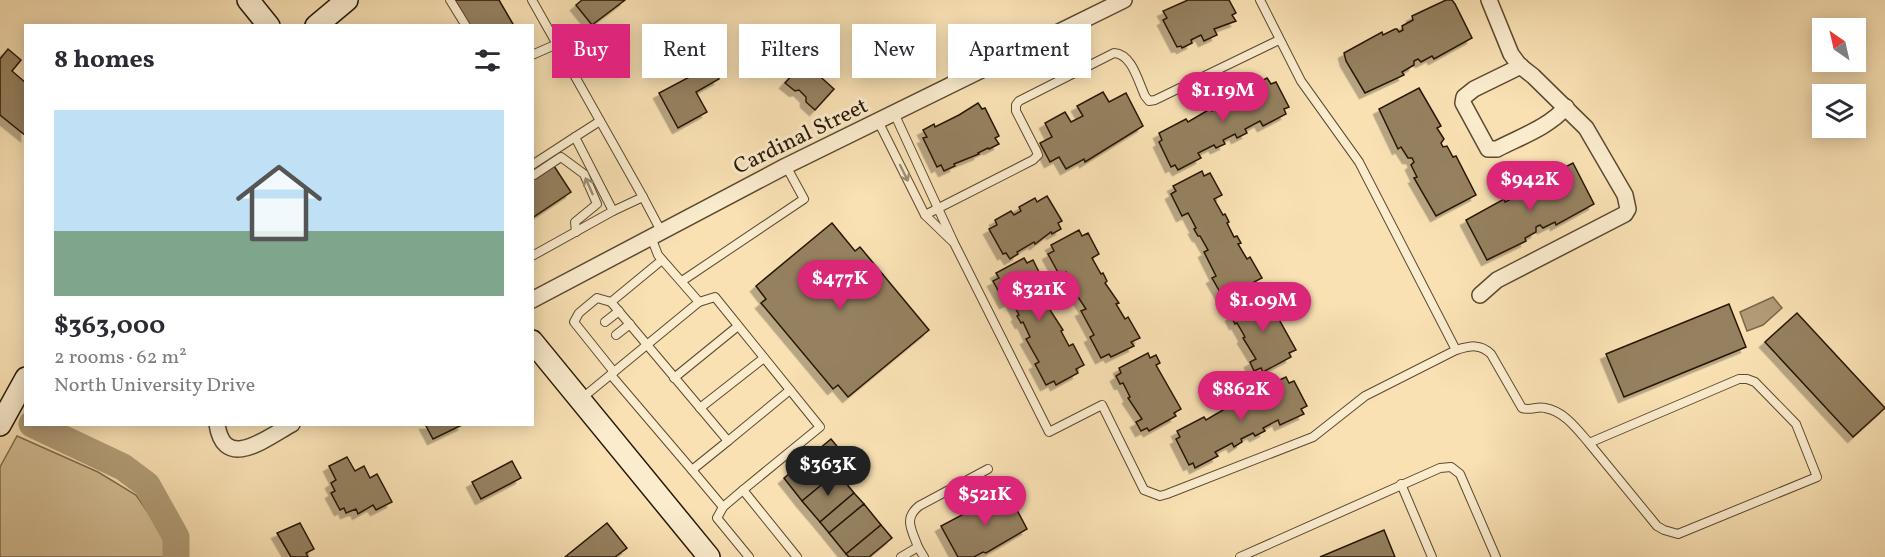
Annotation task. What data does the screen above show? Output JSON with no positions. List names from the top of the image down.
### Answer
{
  "streets": {
    "street": ["Cardinal Street"]
  },
  "north": "top left",
  "page": {
    "chip": [
      "Buy",
      "Rent",
      "Filters",
      "New",
      "Apartment"
    ],
    "heading": "8 homes",
    "price": [
      "$1.19M",
      "$942K",
      "$477K",
      "$321K",
      "$1.09M",
      "$862K",
      "$363K",
      "$521K"
    ],
    "list": [
      {
        "name": "$363,000",
        "note": "2 rooms · 62 m² · North University Drive"
      }
    ]
  }
}
